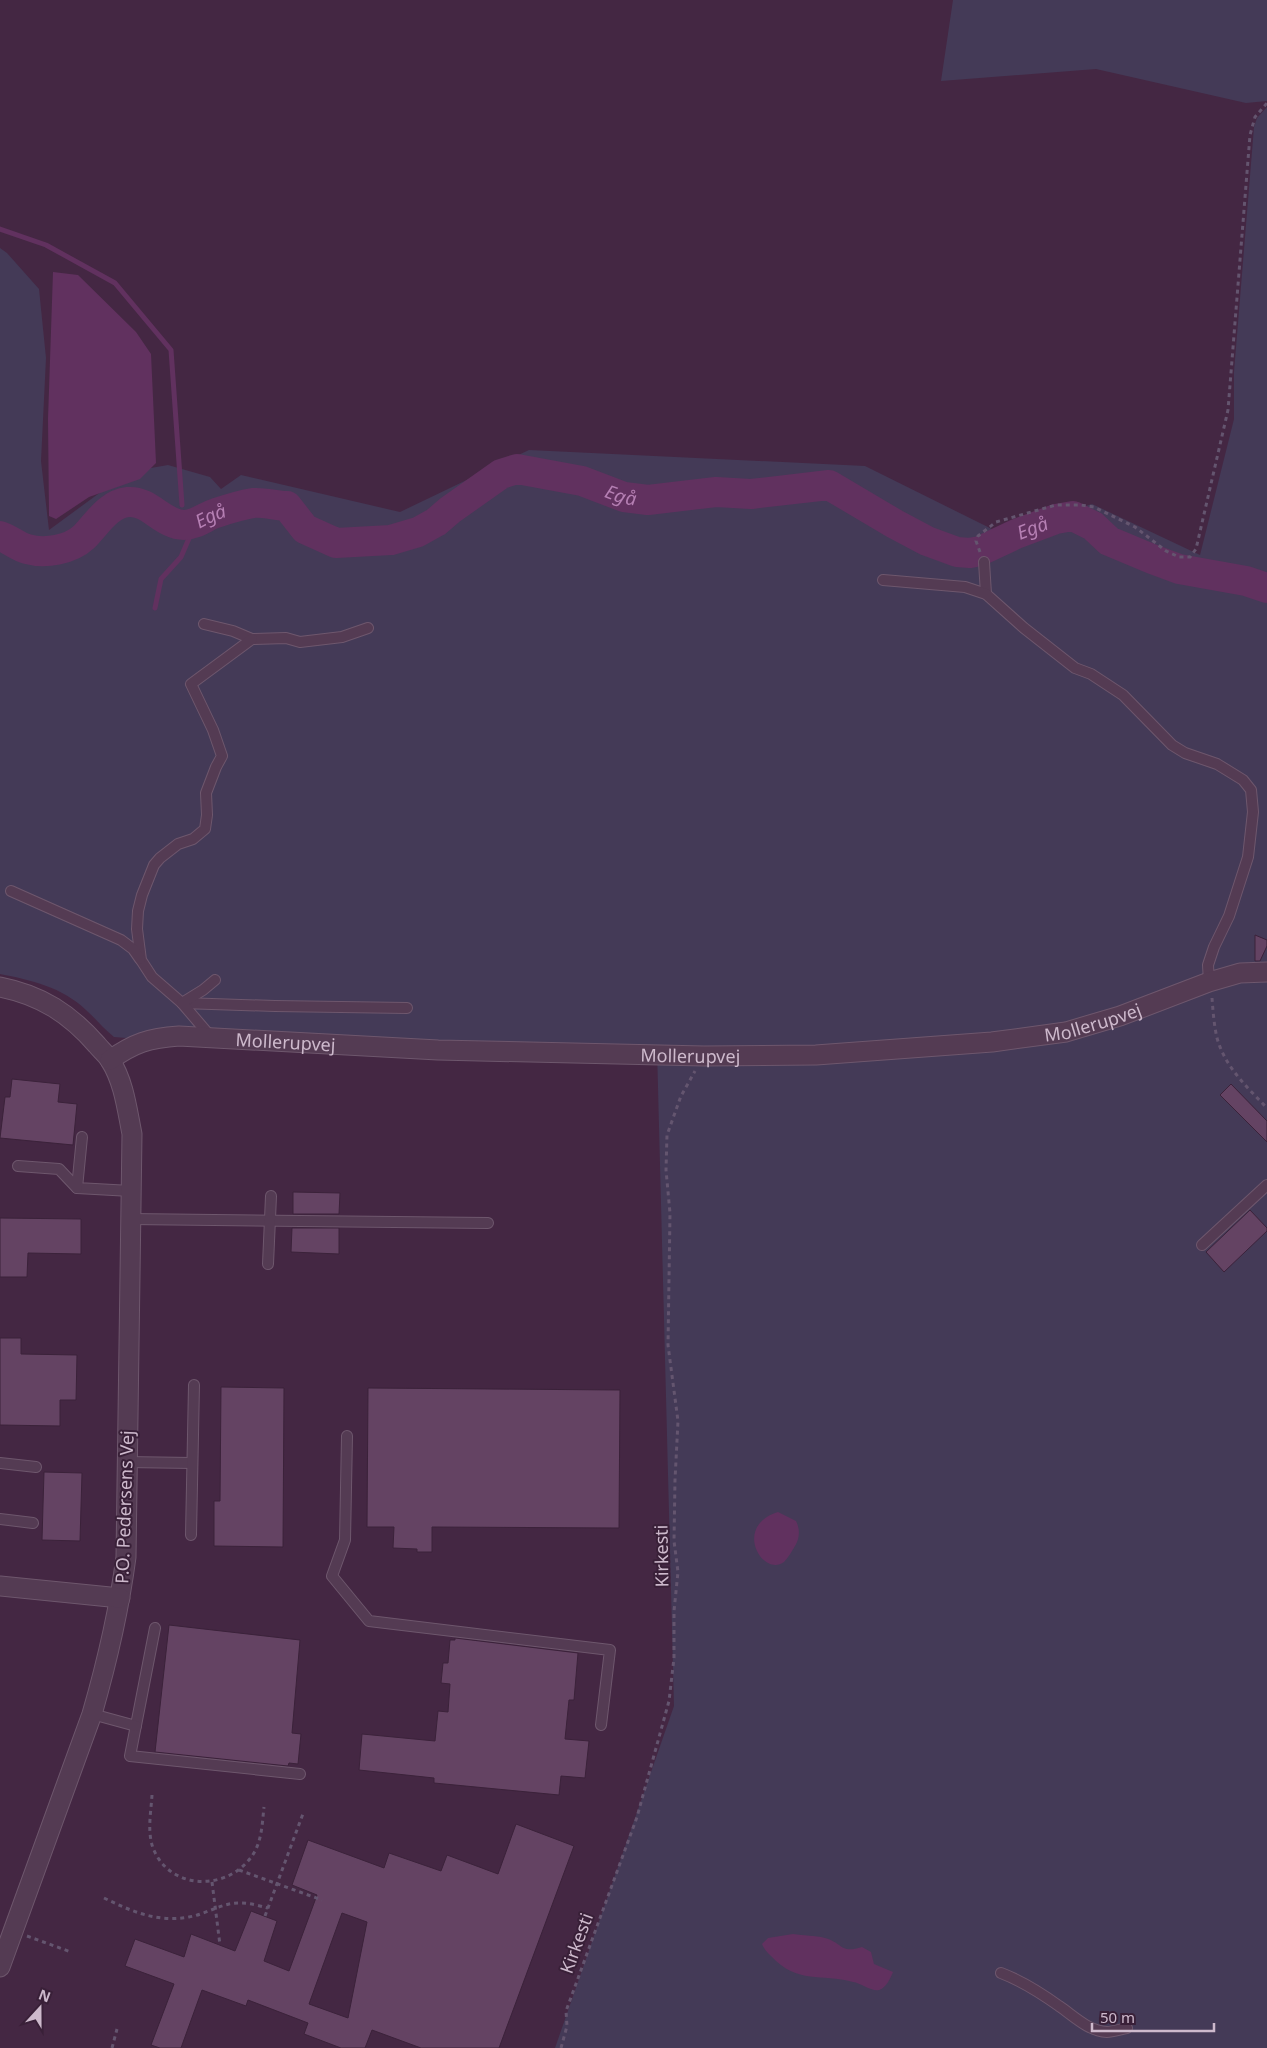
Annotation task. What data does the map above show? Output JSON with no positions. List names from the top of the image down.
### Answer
{
  "streets": {
    "street": ["Mollerupvej", "P.O. Pedersens Vej"],
    "path": ["Kirkesti"]
  },
  "crossings": [
    ["Mollerupvej", "P.O. Pedersens Vej"],
    ["Mollerupvej", "Kirkesti"]
  ],
  "water": ["Egå"],
  "scale_bar": "50 m",
  "north": "top"
}
